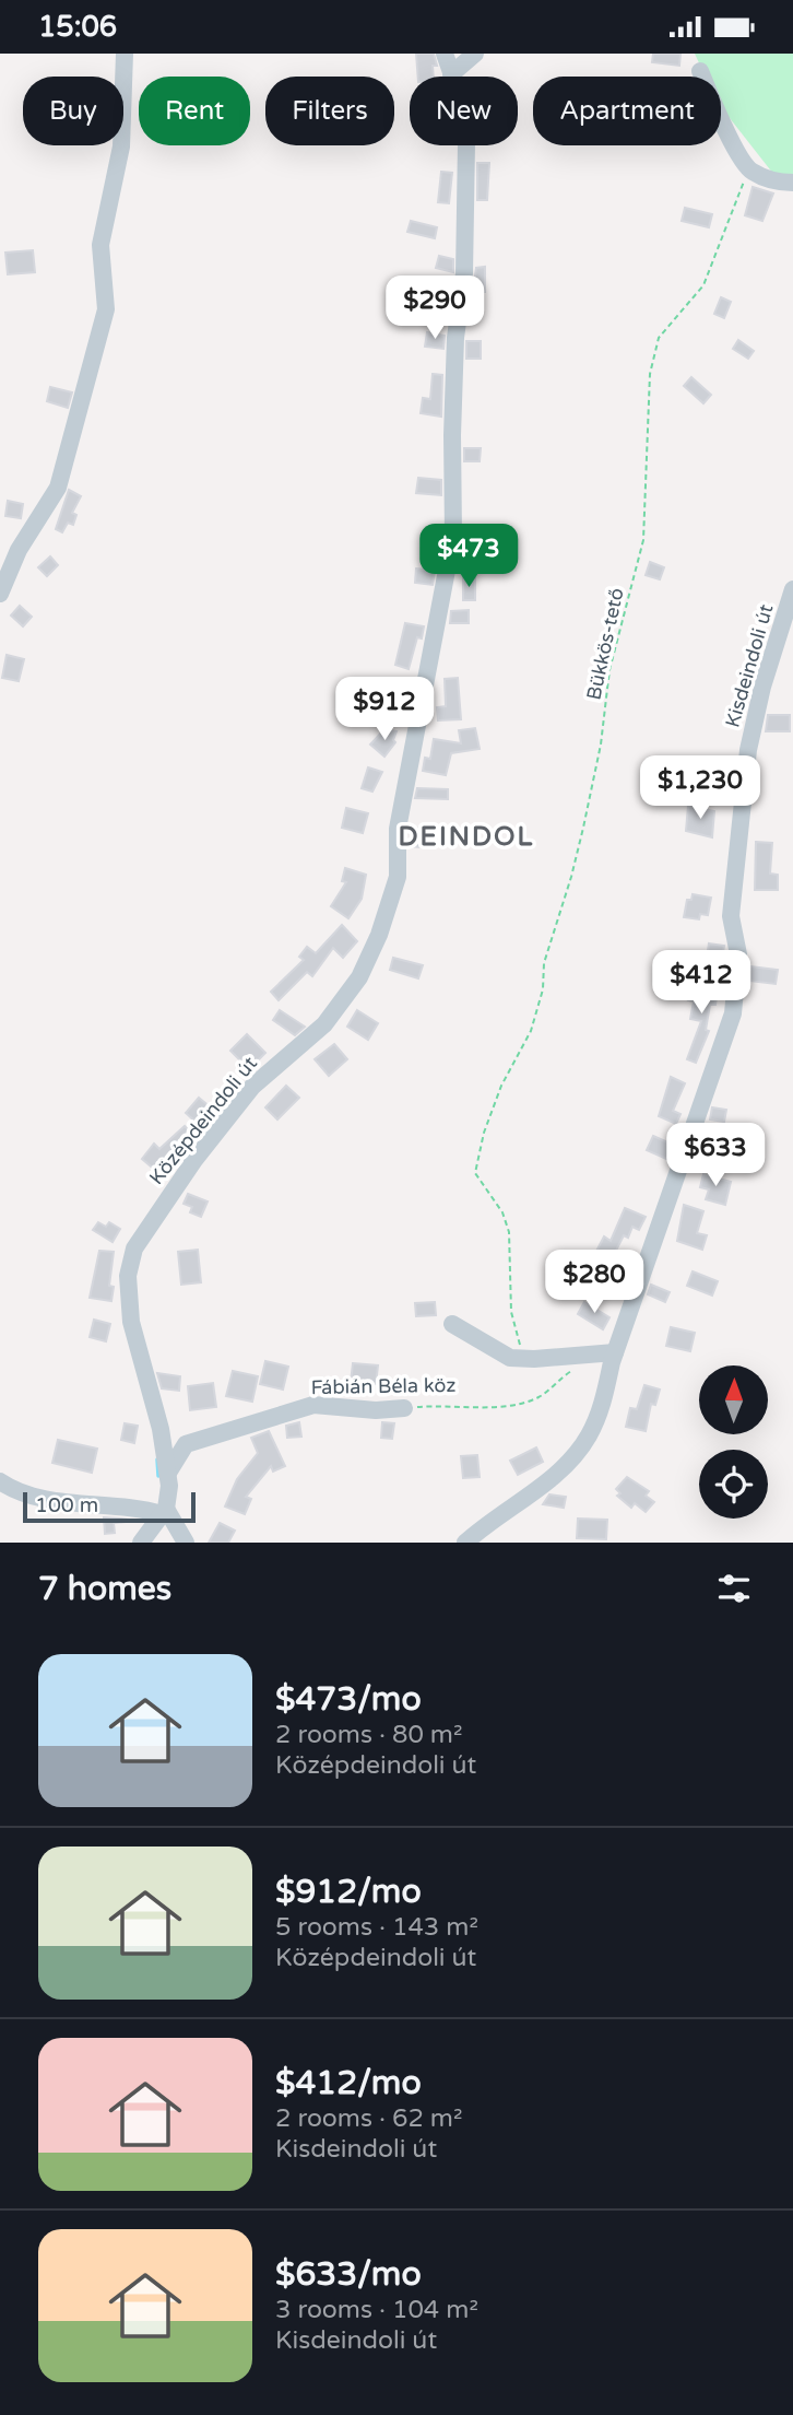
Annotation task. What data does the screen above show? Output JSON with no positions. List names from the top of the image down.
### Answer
{
  "streets": {
    "street": ["Kisdeindoli út", "Középdeindoli út", "Fábián Béla köz"],
    "path": ["Bükkös-tető"]
  },
  "crossings": [
    ["Középdeindoli út", "Fábián Béla köz"]
  ],
  "districts": ["DEINDOL"],
  "scale_bar": "100 m",
  "north": "top",
  "page": {
    "status": "15:06",
    "chip": [
      "Buy",
      "Rent",
      "Filters",
      "New",
      "Apartment"
    ],
    "price": [
      "$290",
      "$473",
      "$912",
      "$1,230",
      "$412",
      "$633",
      "$280"
    ],
    "scale": "100 m",
    "heading": "7 homes",
    "list": [
      {
        "name": "$473/mo",
        "note": "2 rooms · 80 m² · Középdeindoli út"
      },
      {
        "name": "$912/mo",
        "note": "5 rooms · 143 m² · Középdeindoli út"
      },
      {
        "name": "$412/mo",
        "note": "2 rooms · 62 m² · Kisdeindoli út"
      },
      {
        "name": "$633/mo",
        "note": "3 rooms · 104 m² · Kisdeindoli út"
      }
    ]
  }
}
